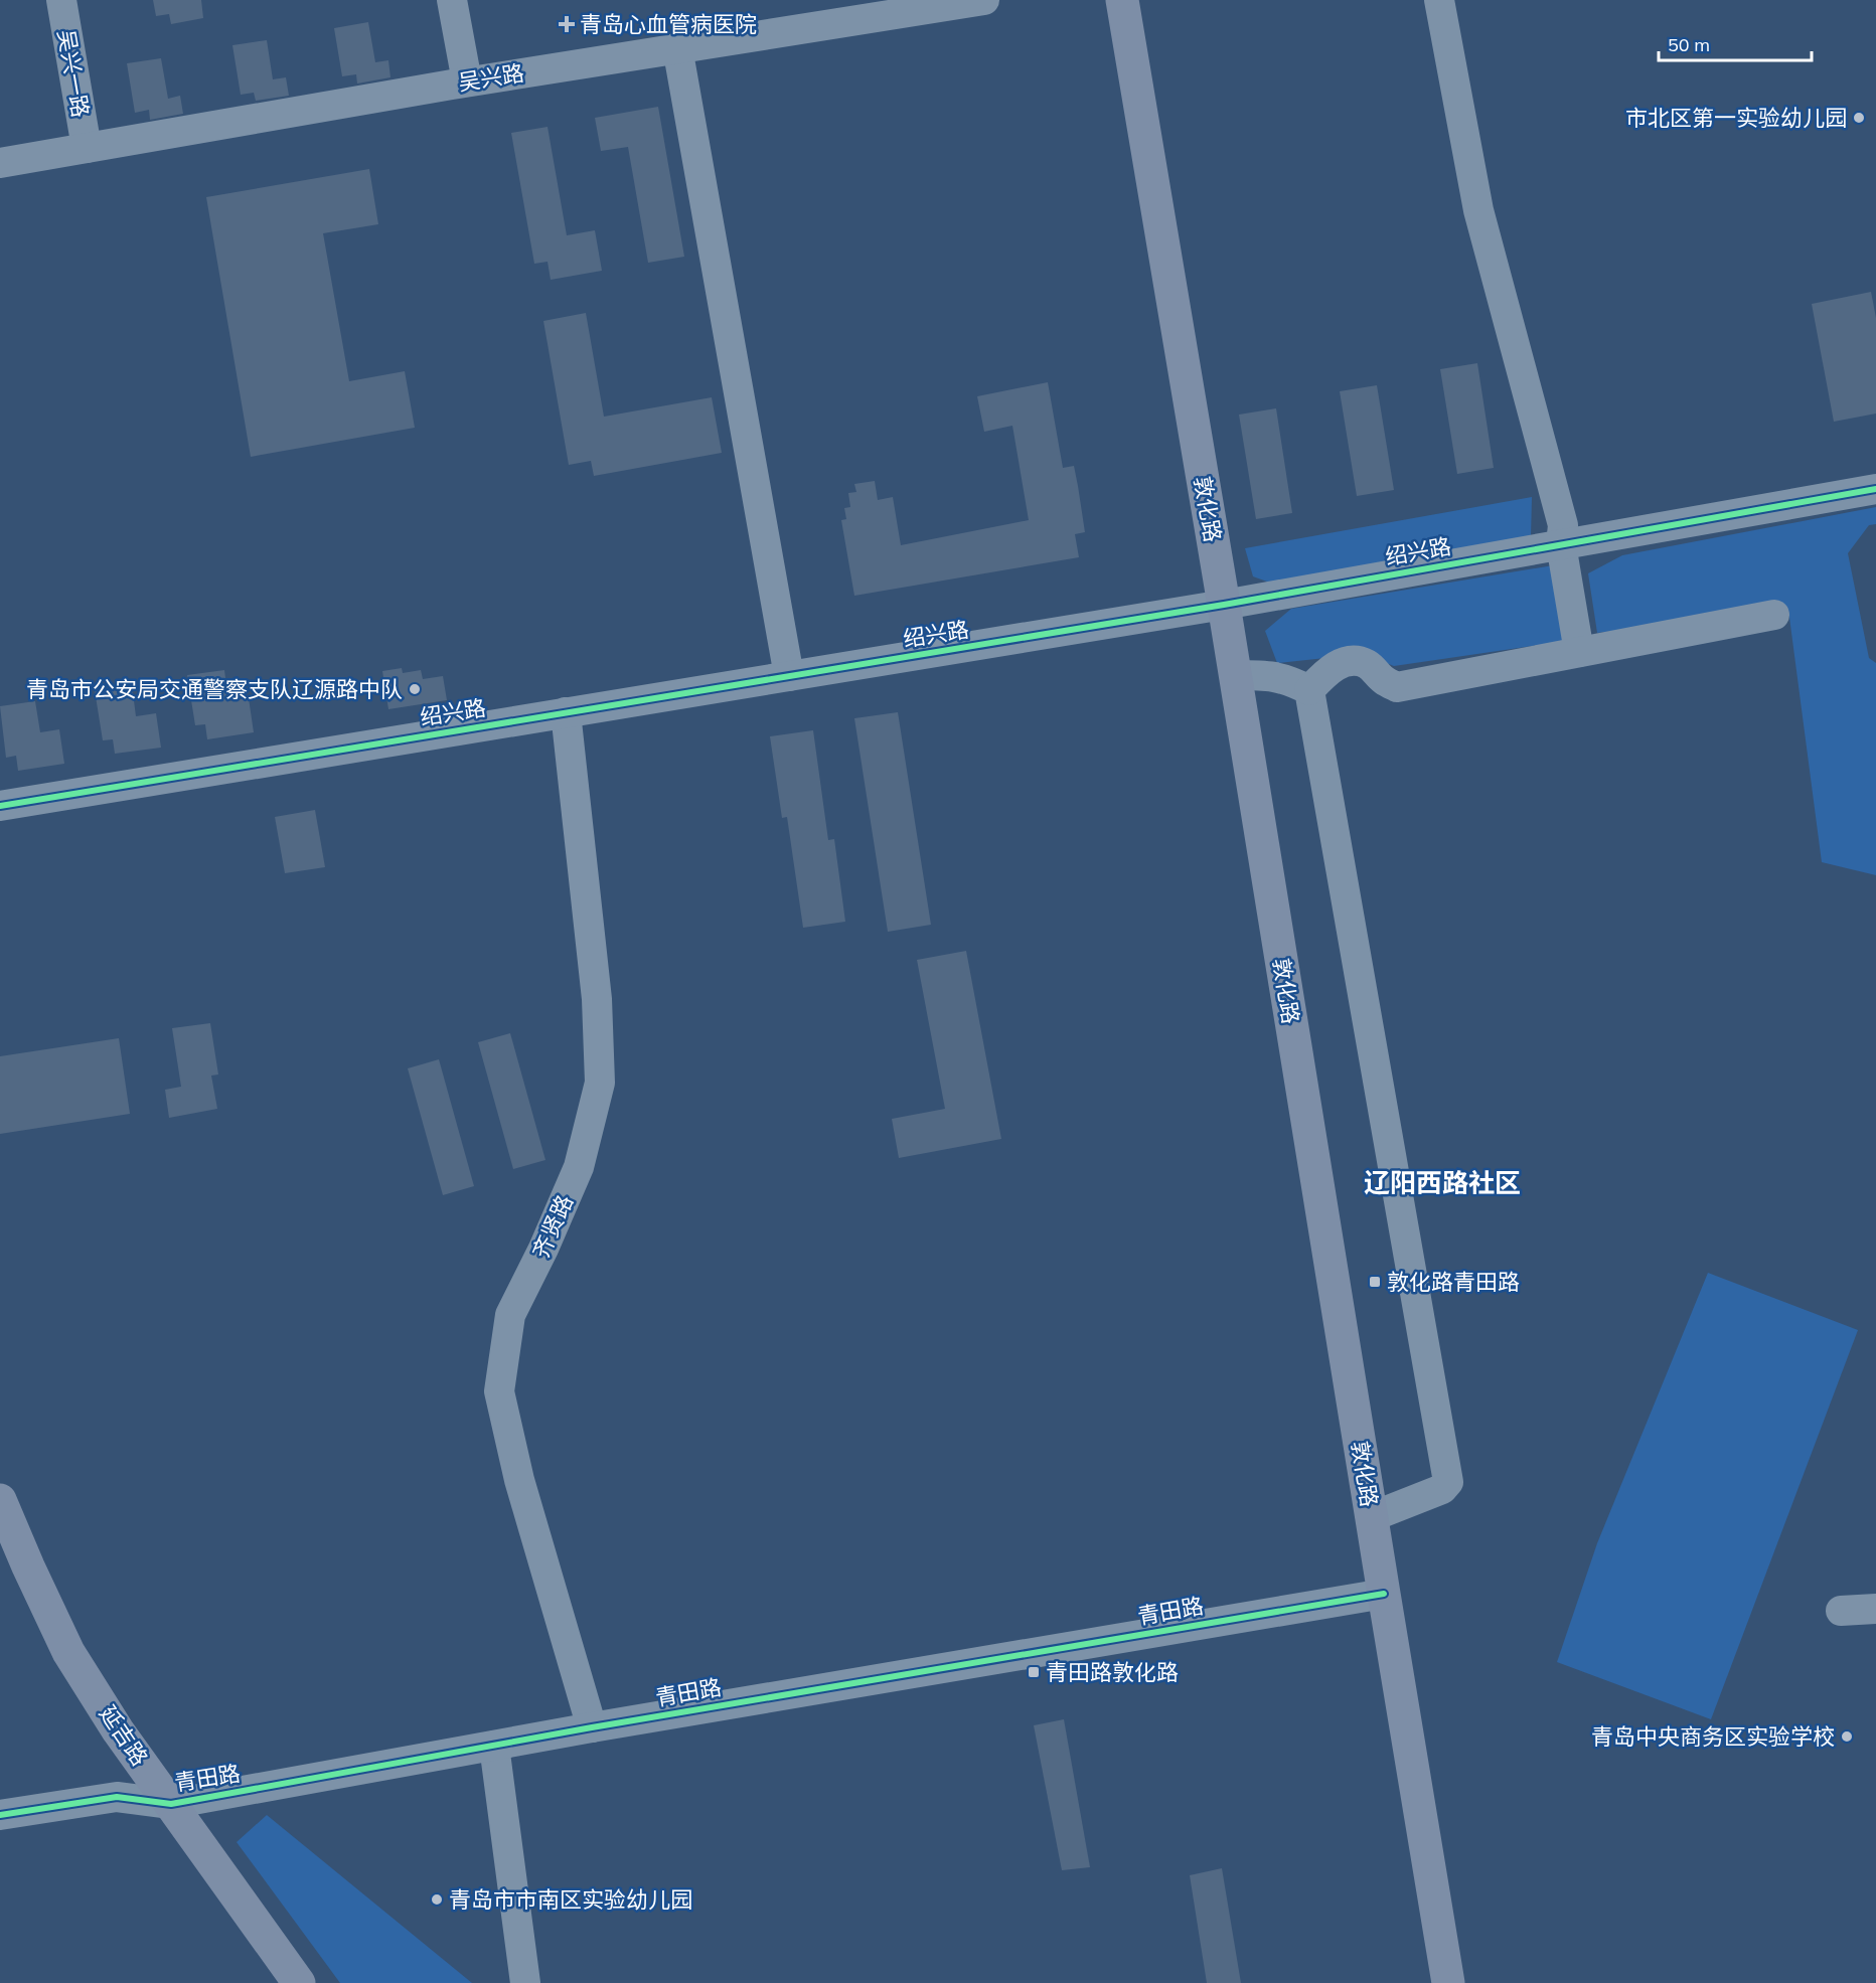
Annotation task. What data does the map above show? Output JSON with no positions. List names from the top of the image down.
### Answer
{
  "streets": {
    "main road": ["敦化路", "延吉路"],
    "street": [
      "吴兴一路",
      "吴兴路",
      "绍兴路",
      "齐贤路",
      "青田路"
    ]
  },
  "crossings": [
    ["吴兴一路", "吴兴路"],
    ["敦化路", "绍兴路"],
    ["敦化路", "青田路"],
    ["绍兴路", "齐贤路"],
    ["齐贤路", "青田路"],
    ["青田路", "延吉路"]
  ],
  "districts": ["辽阳西路社区"],
  "places": {
    "health": ["青岛心血管病医院"],
    "other": [
      "市北区第一实验幼儿园",
      "青岛市公安局交通警察支队辽源路中队",
      "青岛中央商务区实验学校",
      "青岛市市南区实验幼儿园"
    ],
    "transit": ["敦化路青田路", "青田路敦化路"]
  },
  "scale_bar": "50 m"
}
